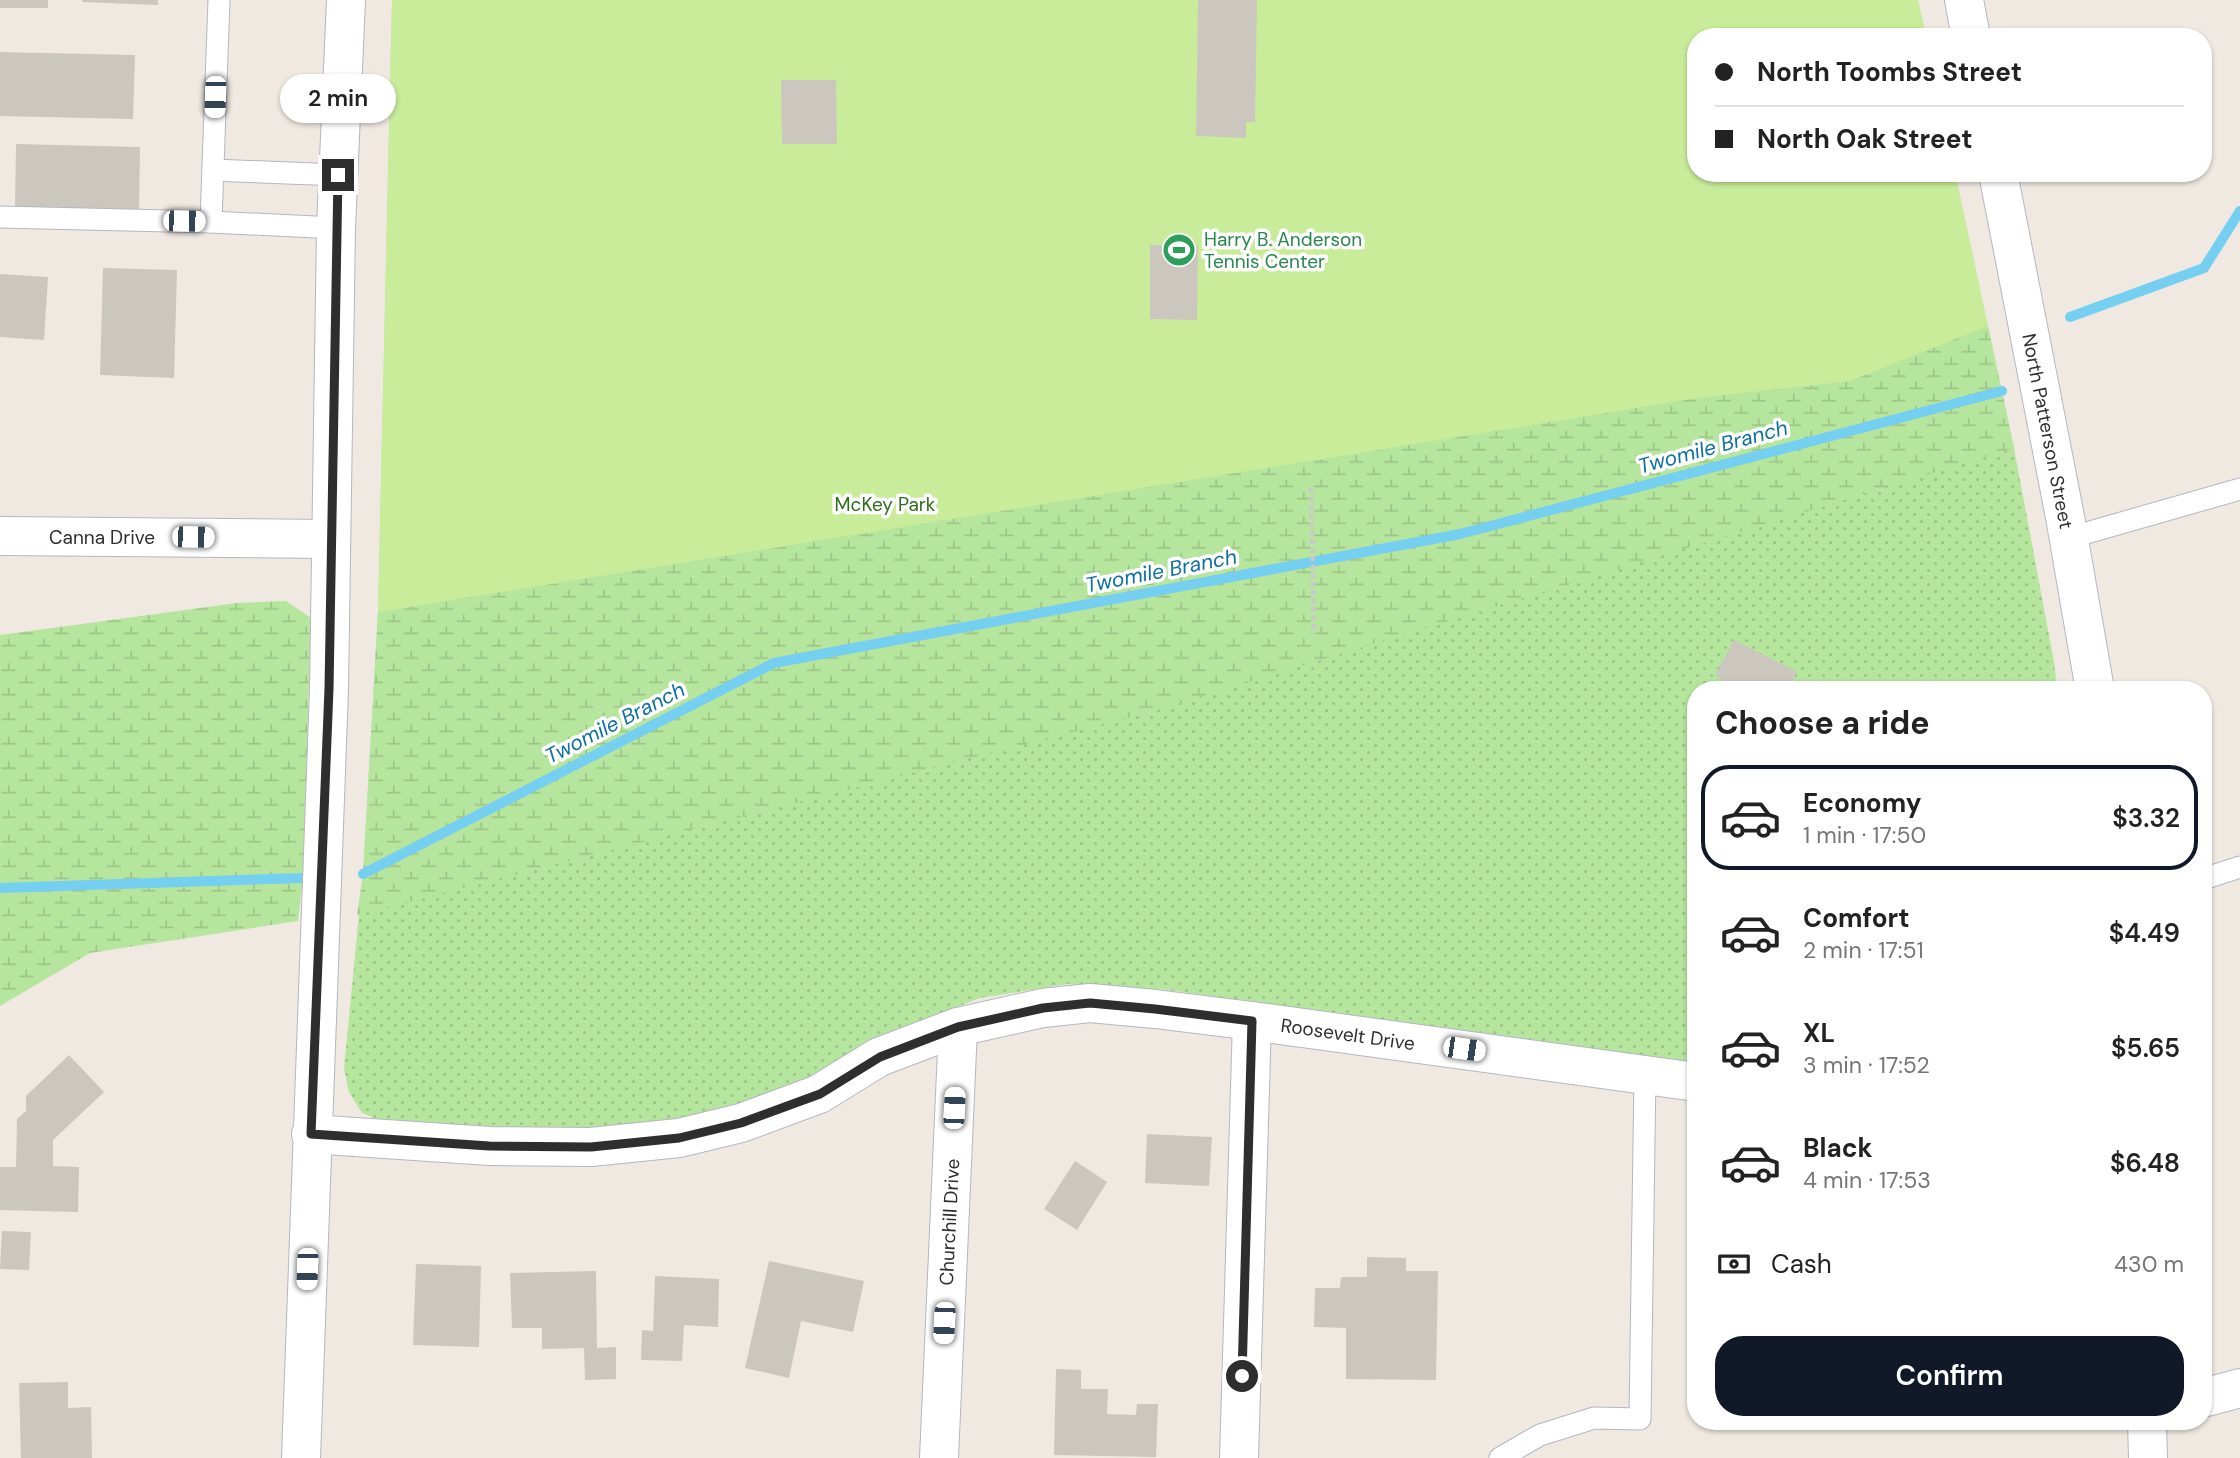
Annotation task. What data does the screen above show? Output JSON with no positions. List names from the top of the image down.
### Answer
{
  "streets": {
    "street": [
      "North Patterson Street",
      "Canna Drive",
      "Roosevelt Drive",
      "Churchill Drive"
    ]
  },
  "crossings": [
    ["Roosevelt Drive", "Churchill Drive"]
  ],
  "water": ["Twomile Branch"],
  "parks": ["McKey Park"],
  "places": {
    "sports": ["Harry B. Anderson Tennis Center"]
  },
  "page": {
    "banner": ["North Toombs Street", "North Oak Street"],
    "bubble": "2 min",
    "heading": "Choose a ride",
    "list": [
      {
        "name": "Economy",
        "note": "1 min · 17:50",
        "value": "$3.32"
      },
      {
        "name": "Comfort",
        "note": "2 min · 17:51",
        "value": "$4.49"
      },
      {
        "name": "XL",
        "note": "3 min · 17:52",
        "value": "$5.65"
      },
      {
        "name": "Black",
        "note": "4 min · 17:53",
        "value": "$6.48"
      }
    ],
    "pay": ["Cash", "430 m"],
    "buttons": "Confirm"
  }
}
